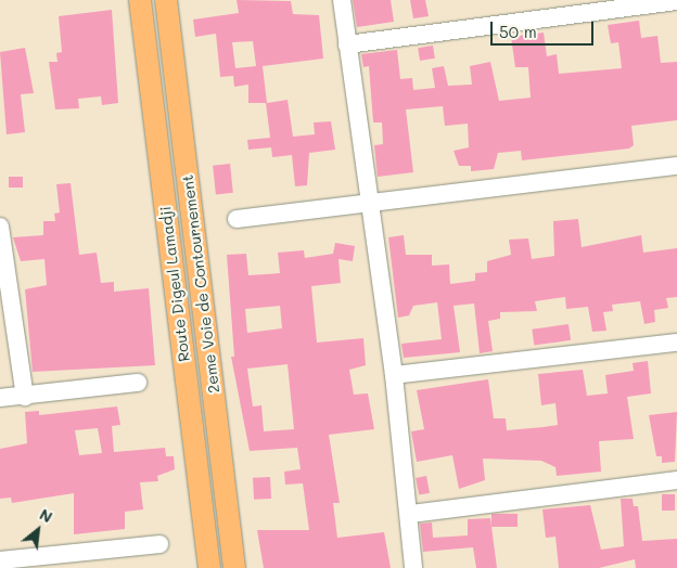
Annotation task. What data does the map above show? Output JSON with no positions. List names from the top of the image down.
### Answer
{
  "streets": {
    "main road": ["Route Digeul Lamadji", "2eme Voie de Contournement"]
  },
  "scale_bar": "50 m",
  "north": "top right"
}
